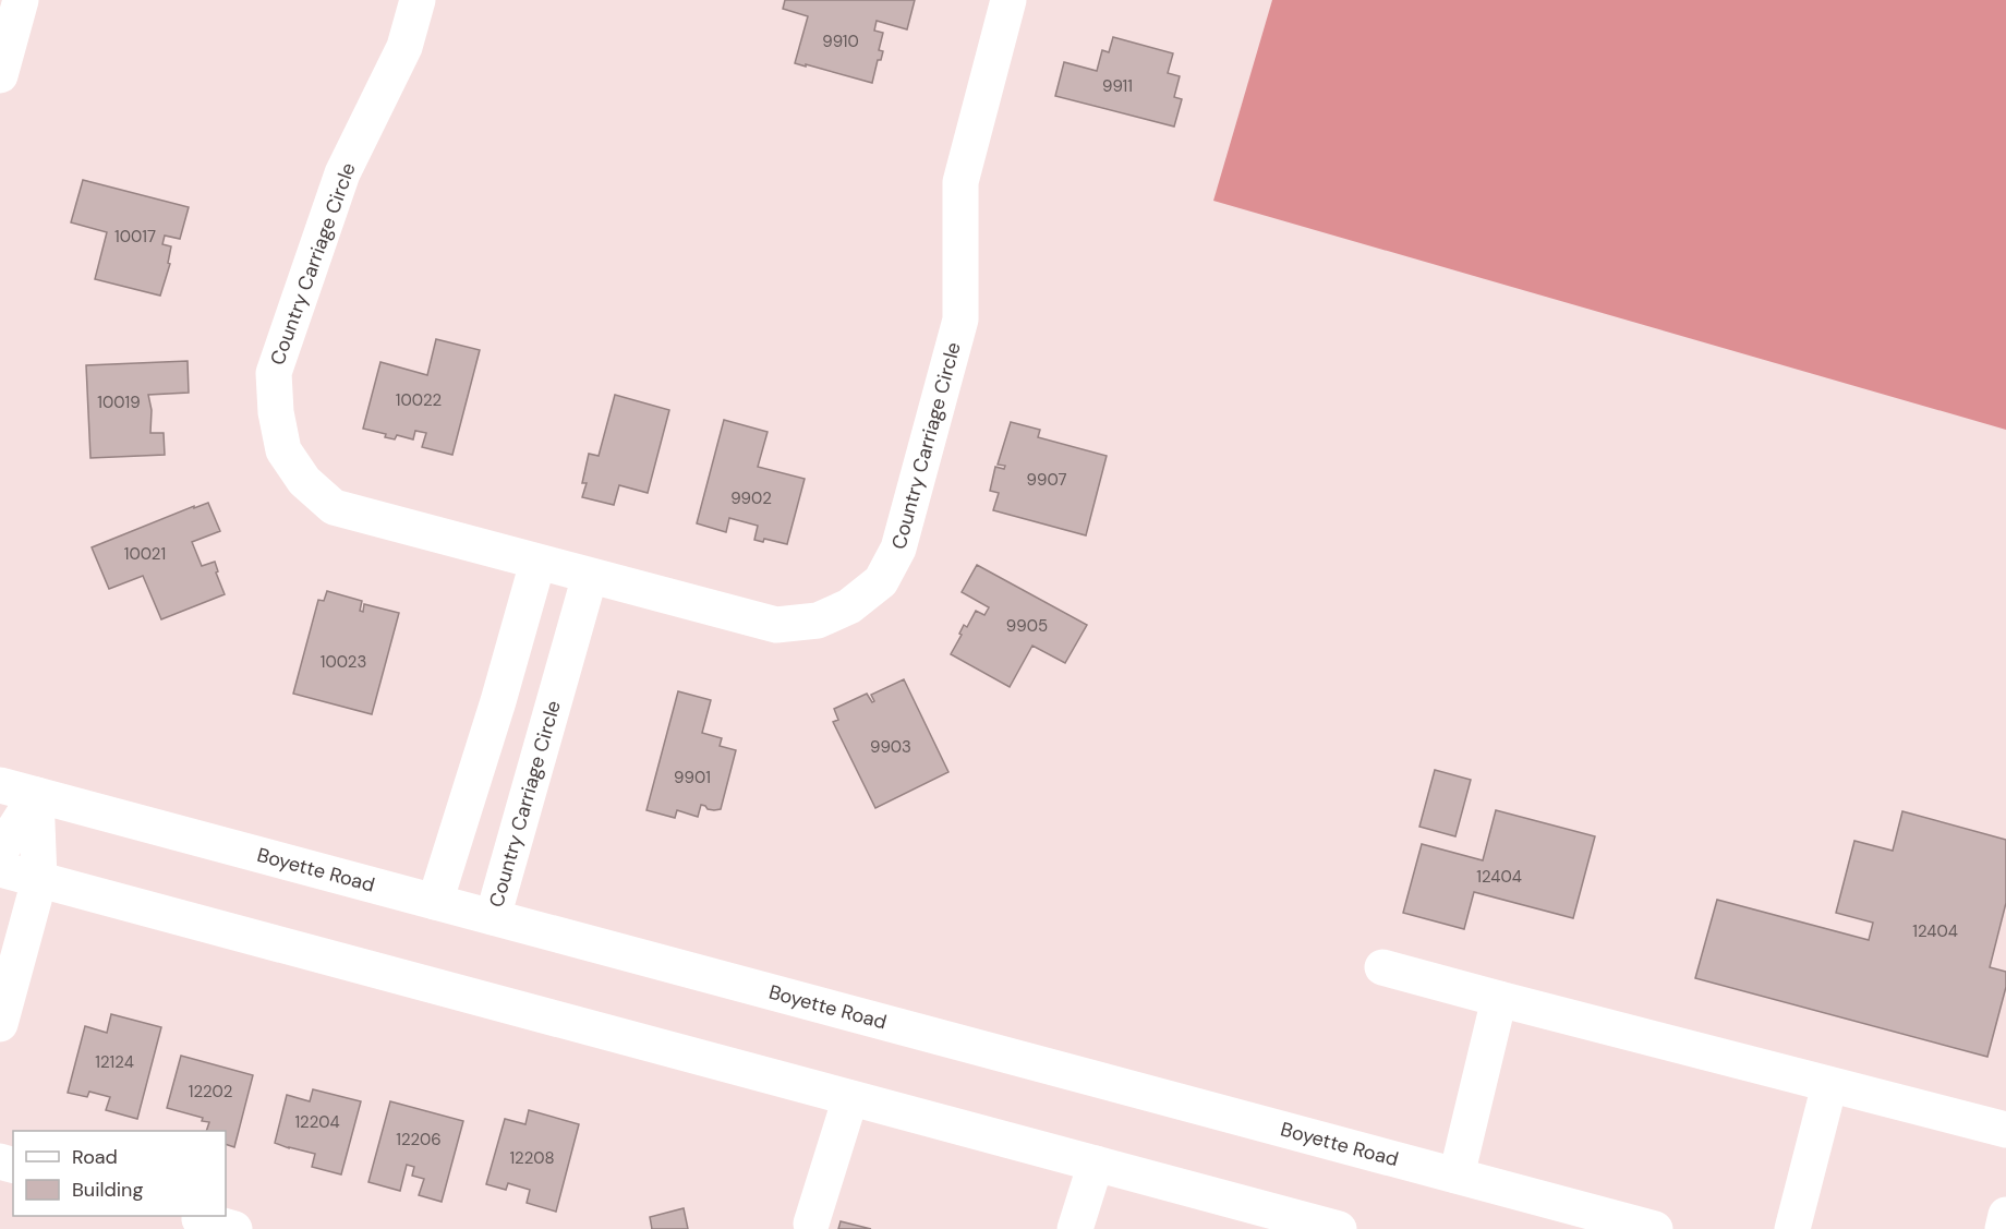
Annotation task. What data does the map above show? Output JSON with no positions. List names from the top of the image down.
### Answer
{
  "streets": {
    "main road": ["Country Carriage Circle", "Boyette Road"]
  },
  "crossings": [
    ["Country Carriage Circle", "Boyette Road"]
  ],
  "house_numbers": [
    "9910",
    "9911",
    "10017",
    "10022",
    "10019",
    "9907",
    "9902",
    "10021",
    "9905",
    "10023",
    "9903",
    "9901",
    "12404",
    "12404",
    "12124",
    "12202",
    "12204",
    "12206",
    "12208"
  ],
  "legend": ["Road", "Building"]
}
